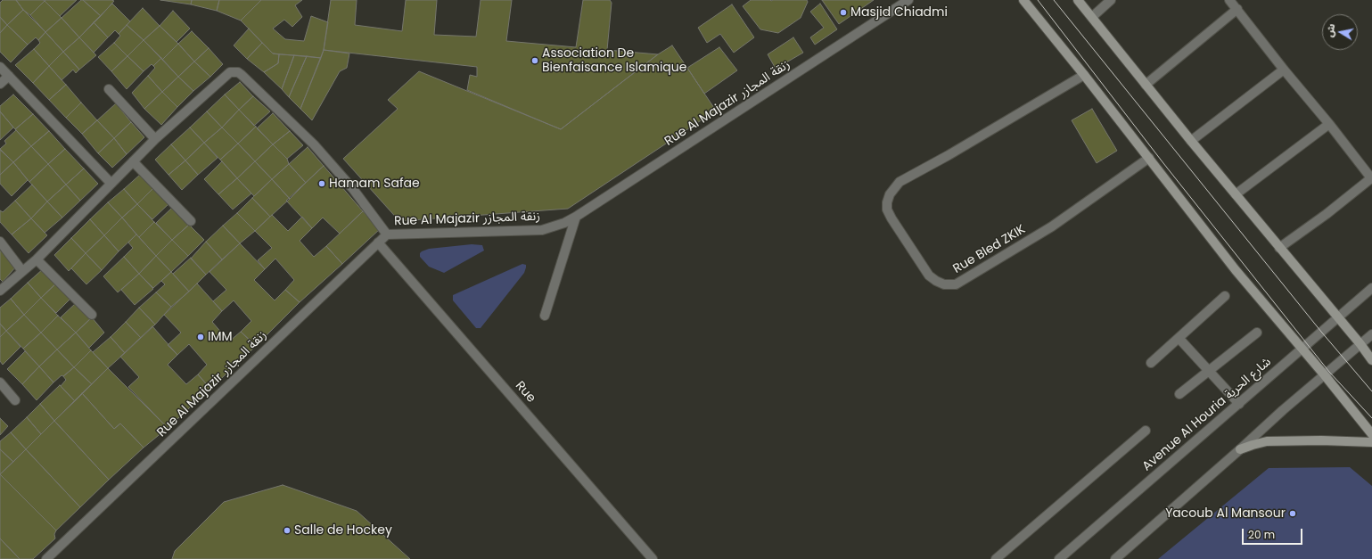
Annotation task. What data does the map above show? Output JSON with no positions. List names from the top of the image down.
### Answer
{
  "streets": {
    "street": [
      "Rue Al Majazir زنقة المجازر",
      "Rue Bled ZKIK",
      "Rue",
      "Avenue Al Houria شارع الحرية"
    ]
  },
  "crossings": [
    ["Rue Al Majazir زنقة المجازر", "Rue"]
  ],
  "places": [
    "Masjid Chiadmi",
    "Association De Bienfaisance Islamique",
    "Hamam Safae",
    "IMM",
    "Yacoub Al Mansour",
    "Salle de Hockey"
  ],
  "scale_bar": "20 m",
  "north": "left"
}
